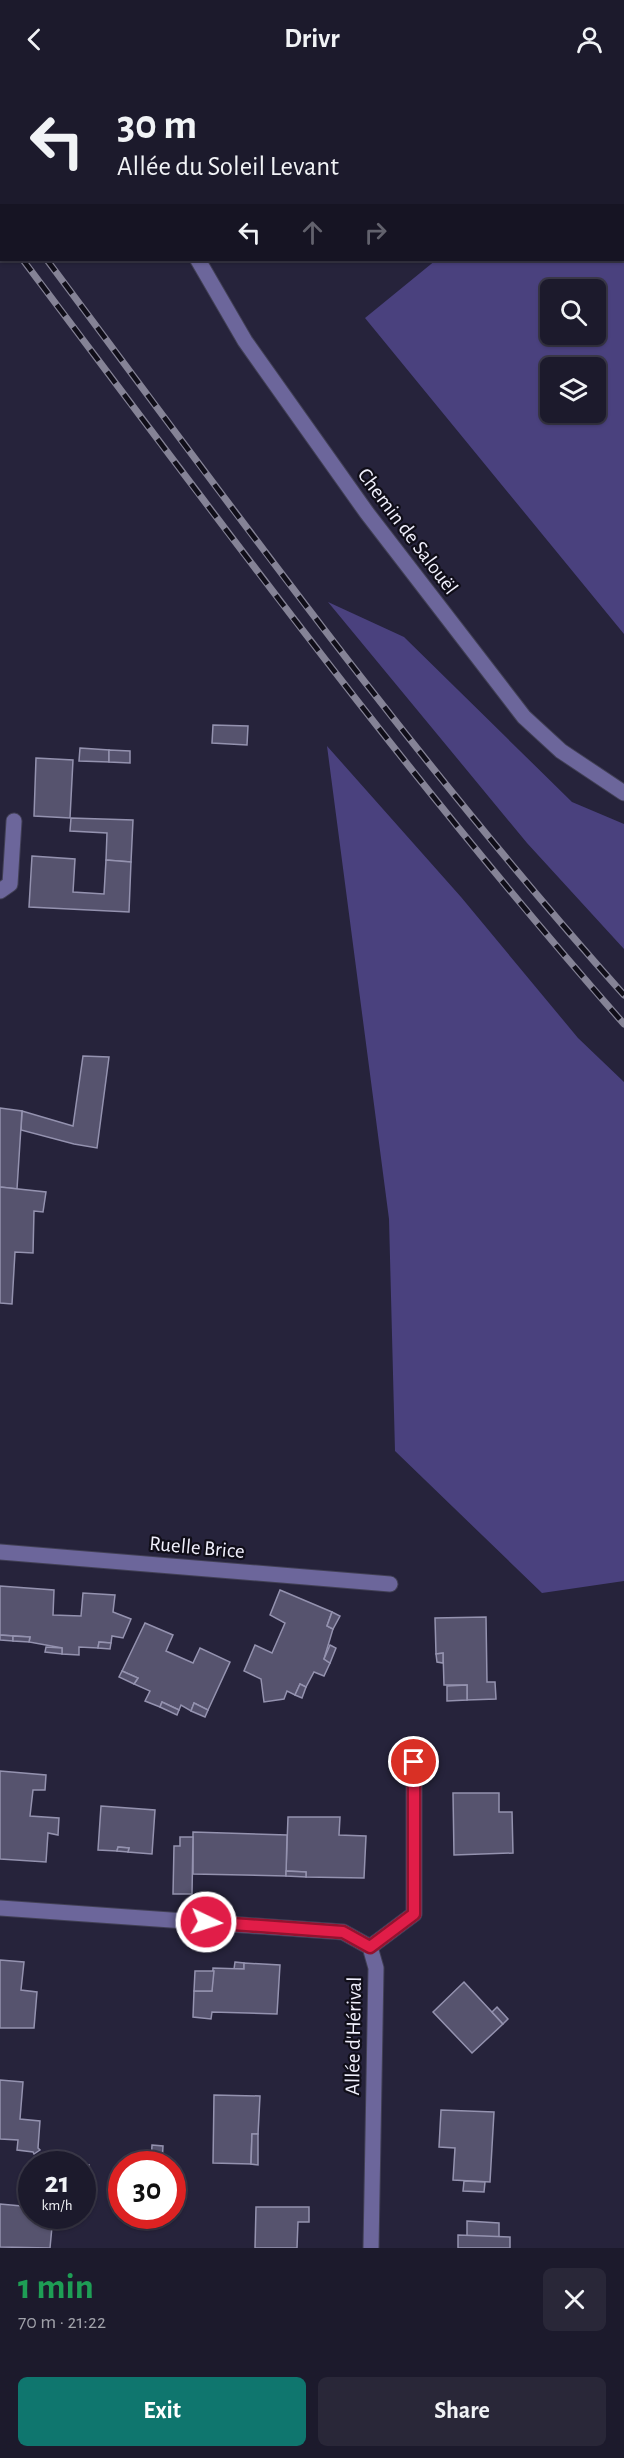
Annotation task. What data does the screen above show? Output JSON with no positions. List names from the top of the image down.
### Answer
{
  "streets": {
    "street": ["Chemin de Salouël", "Ruelle Brice", "Allée d'Hérival"]
  },
  "page": {
    "header": "Drivr",
    "turn": ["30 m", "Allée du Soleil Levant"],
    "speed": "21 km/h",
    "limit": "30",
    "heading": ["1 min", "70 m · 21:22"],
    "buttons": ["Exit", "Share"]
  }
}
